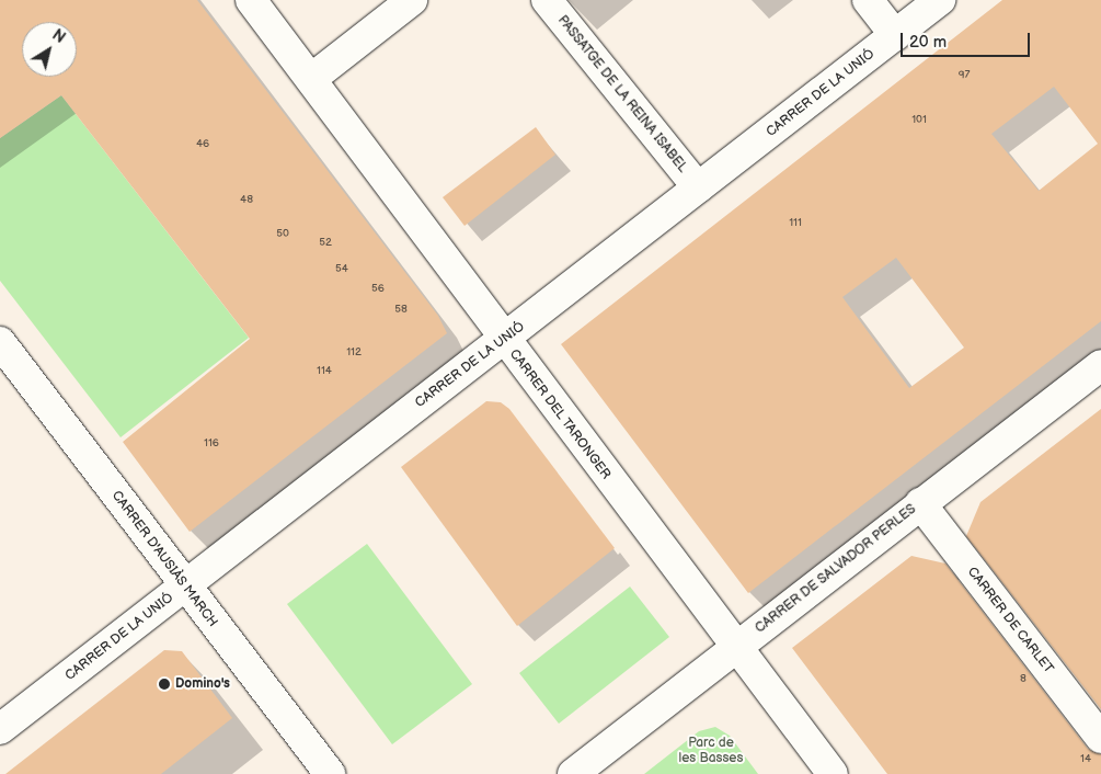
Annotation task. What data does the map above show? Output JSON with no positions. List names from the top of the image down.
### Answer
{
  "streets": {
    "street": [
      "CARRER DE LA UNIÓ",
      "PASSATGE DE LA REINA ISABEL",
      "CARRER DEL TARONGER",
      "CARRER D'AUSIÀS MARCH",
      "CARRER DE SALVADOR PERLES",
      "CARRER DE CARLET"
    ]
  },
  "crossings": [
    ["CARRER DE LA UNIÓ", "PASSATGE DE LA REINA ISABEL"],
    ["CARRER DE LA UNIÓ", "CARRER DEL TARONGER"],
    ["CARRER DE LA UNIÓ", "CARRER D'AUSIÀS MARCH"],
    ["CARRER DEL TARONGER", "CARRER DE SALVADOR PERLES"],
    ["CARRER DE SALVADOR PERLES", "CARRER DE CARLET"]
  ],
  "parks": ["Parc de les Basses"],
  "places": ["Domino's"],
  "house_numbers": [
    "97",
    "101",
    "46",
    "48",
    "111",
    "50",
    "52",
    "54",
    "56",
    "58",
    "112",
    "114",
    "116",
    "8",
    "14"
  ],
  "scale_bar": "20 m",
  "north": "top right"
}
